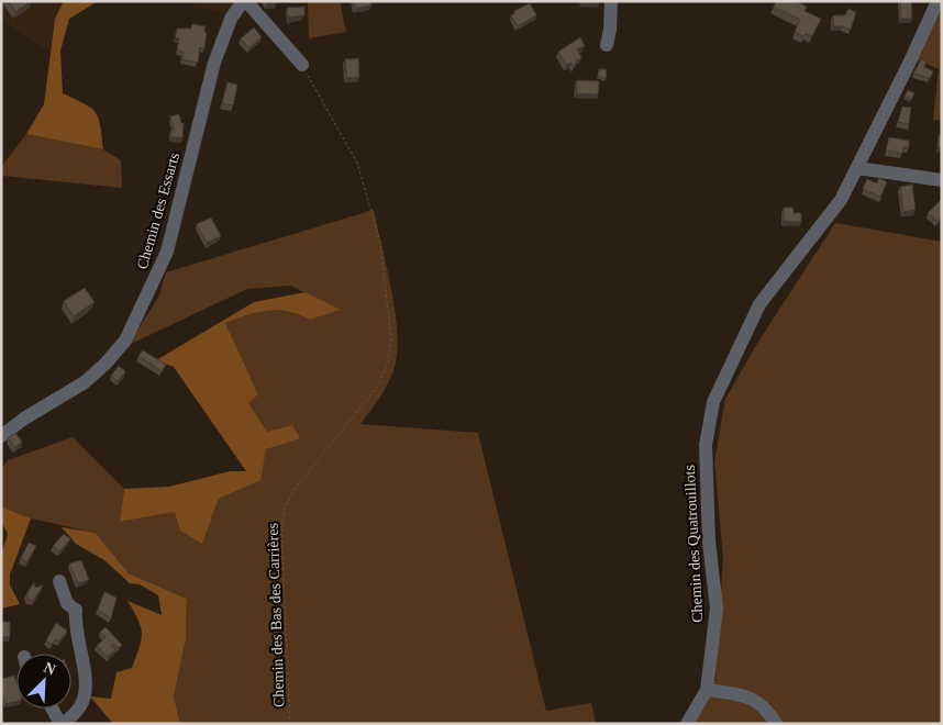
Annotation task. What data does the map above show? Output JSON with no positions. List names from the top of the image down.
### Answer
{
  "streets": {
    "street": ["Chemin des Essarts", "Chemin des Quatrouillots"],
    "path": ["Chemin des Bas des Carrières"]
  },
  "crossings": [
    ["Chemin des Essarts", "Chemin des Bas des Carrières"]
  ],
  "north": "top right"
}
